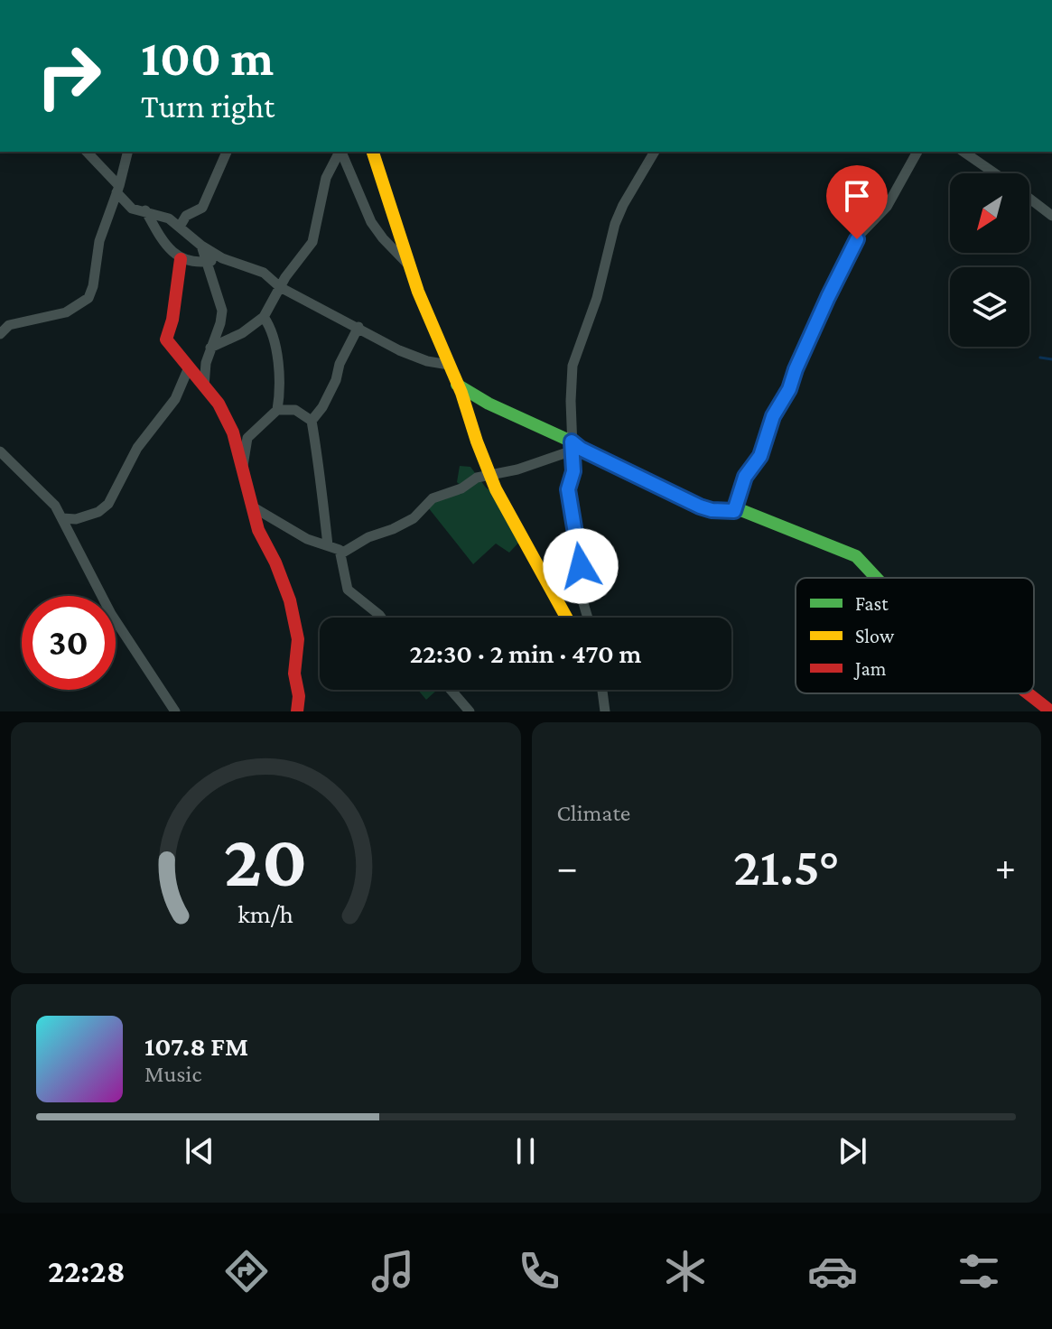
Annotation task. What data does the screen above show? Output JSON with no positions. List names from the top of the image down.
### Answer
{
  "legend": ["Fast", "Slow", "Jam"],
  "north": "bottom left",
  "page": {
    "turn": ["100 m", "Turn right"],
    "limit": "30",
    "trip": "22:30 · 2 min · 470 m",
    "tile": "Climate",
    "heat": ["−", "21.5°", "+"],
    "song": ["107.8 FM", "Music"],
    "tabs": "22:28",
    "gauge": ["20", "km/h"]
  }
}
